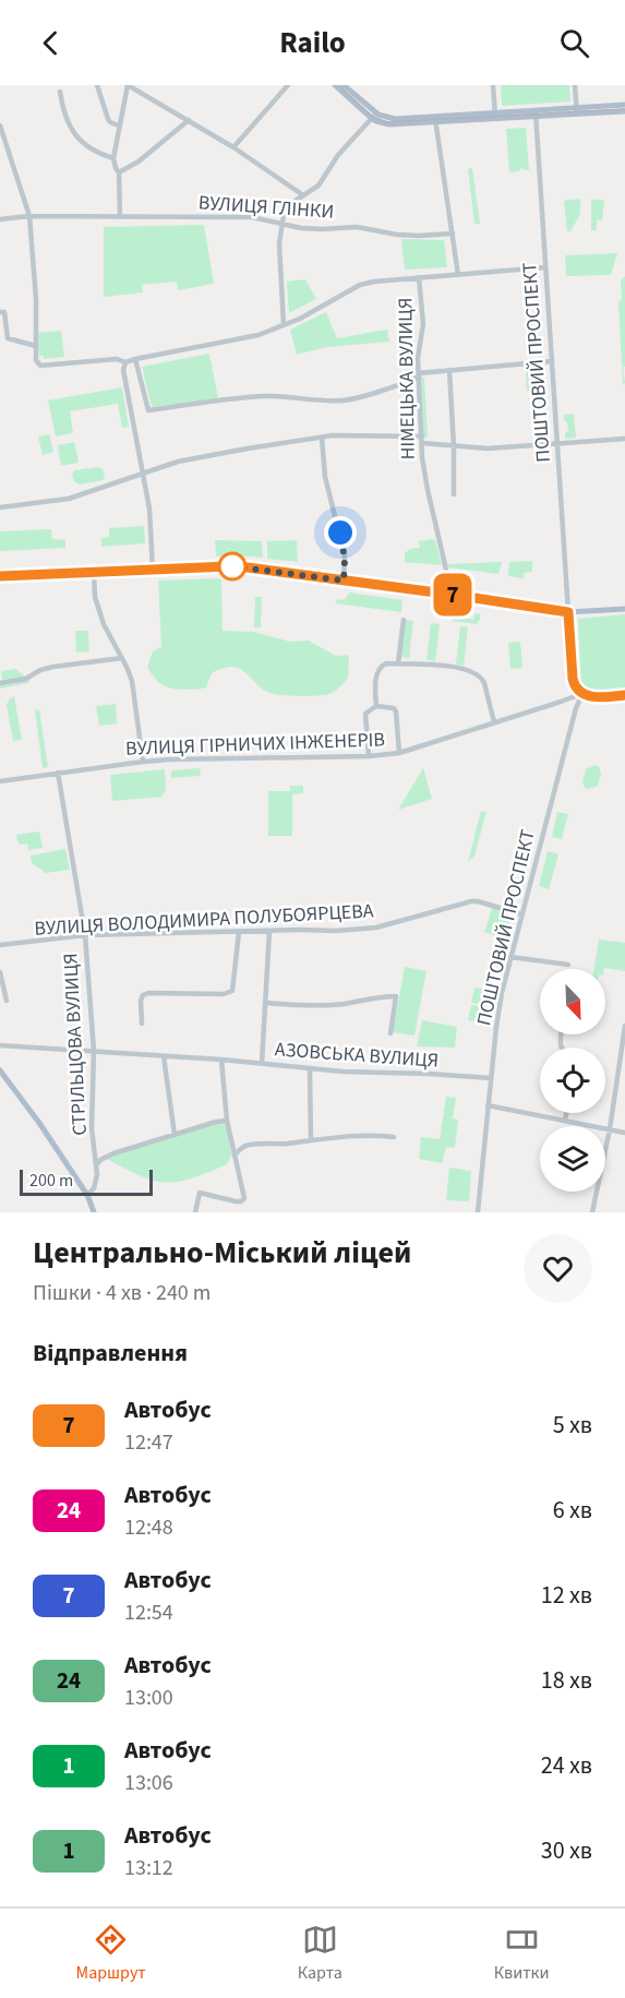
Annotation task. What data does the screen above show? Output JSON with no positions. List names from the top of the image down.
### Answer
{
  "streets": {
    "street": [
      "ВУЛИЦЯ ГЛІНКИ",
      "ПОШТОВИЙ ПРОСПЕКТ",
      "НІМЕЦЬКА ВУЛИЦЯ",
      "ВУЛИЦЯ ГІРНИЧИХ ІНЖЕНЕРІВ",
      "ВУЛИЦЯ ВОЛОДИМИРА ПОЛУБОЯРЦЕВА",
      "СТРІЛЬЦОВА ВУЛИЦЯ",
      "АЗОВСЬКА ВУЛИЦЯ"
    ]
  },
  "crossings": [
    ["ПОШТОВИЙ ПРОСПЕКТ", "ВУЛИЦЯ ГІРНИЧИХ ІНЖЕНЕРІВ"],
    ["ПОШТОВИЙ ПРОСПЕКТ", "ВУЛИЦЯ ВОЛОДИМИРА ПОЛУБОЯРЦЕВА"],
    ["ПОШТОВИЙ ПРОСПЕКТ", "АЗОВСЬКА ВУЛИЦЯ"],
    ["ВУЛИЦЯ ГІРНИЧИХ ІНЖЕНЕРІВ", "СТРІЛЬЦОВА ВУЛИЦЯ"],
    ["ВУЛИЦЯ ВОЛОДИМИРА ПОЛУБОЯРЦЕВА", "СТРІЛЬЦОВА ВУЛИЦЯ"],
    ["СТРІЛЬЦОВА ВУЛИЦЯ", "АЗОВСЬКА ВУЛИЦЯ"]
  ],
  "lines": ["bus line 7"],
  "scale_bar": "200 m",
  "north": "bottom right",
  "page": {
    "header": "Railo",
    "on_map": "7",
    "scale": "200 m",
    "heading": [
      ["Центрально-Міський ліцей", "Пішки · 4 хв · 240 m"],
      "Відправлення"
    ],
    "list": [
      {
        "mark": "7",
        "name": "Автобус",
        "note": "12:47",
        "value": "5 хв"
      },
      {
        "mark": "24",
        "name": "Автобус",
        "note": "12:48",
        "value": "6 хв"
      },
      {
        "mark": "7",
        "name": "Автобус",
        "note": "12:54",
        "value": "12 хв"
      },
      {
        "mark": "24",
        "name": "Автобус",
        "note": "13:00",
        "value": "18 хв"
      },
      {
        "mark": "1",
        "name": "Автобус",
        "note": "13:06",
        "value": "24 хв"
      },
      {
        "mark": "1",
        "name": "Автобус",
        "note": "13:12",
        "value": "30 хв"
      }
    ],
    "tabs": ["Маршрут", "Карта", "Квитки"]
  }
}
